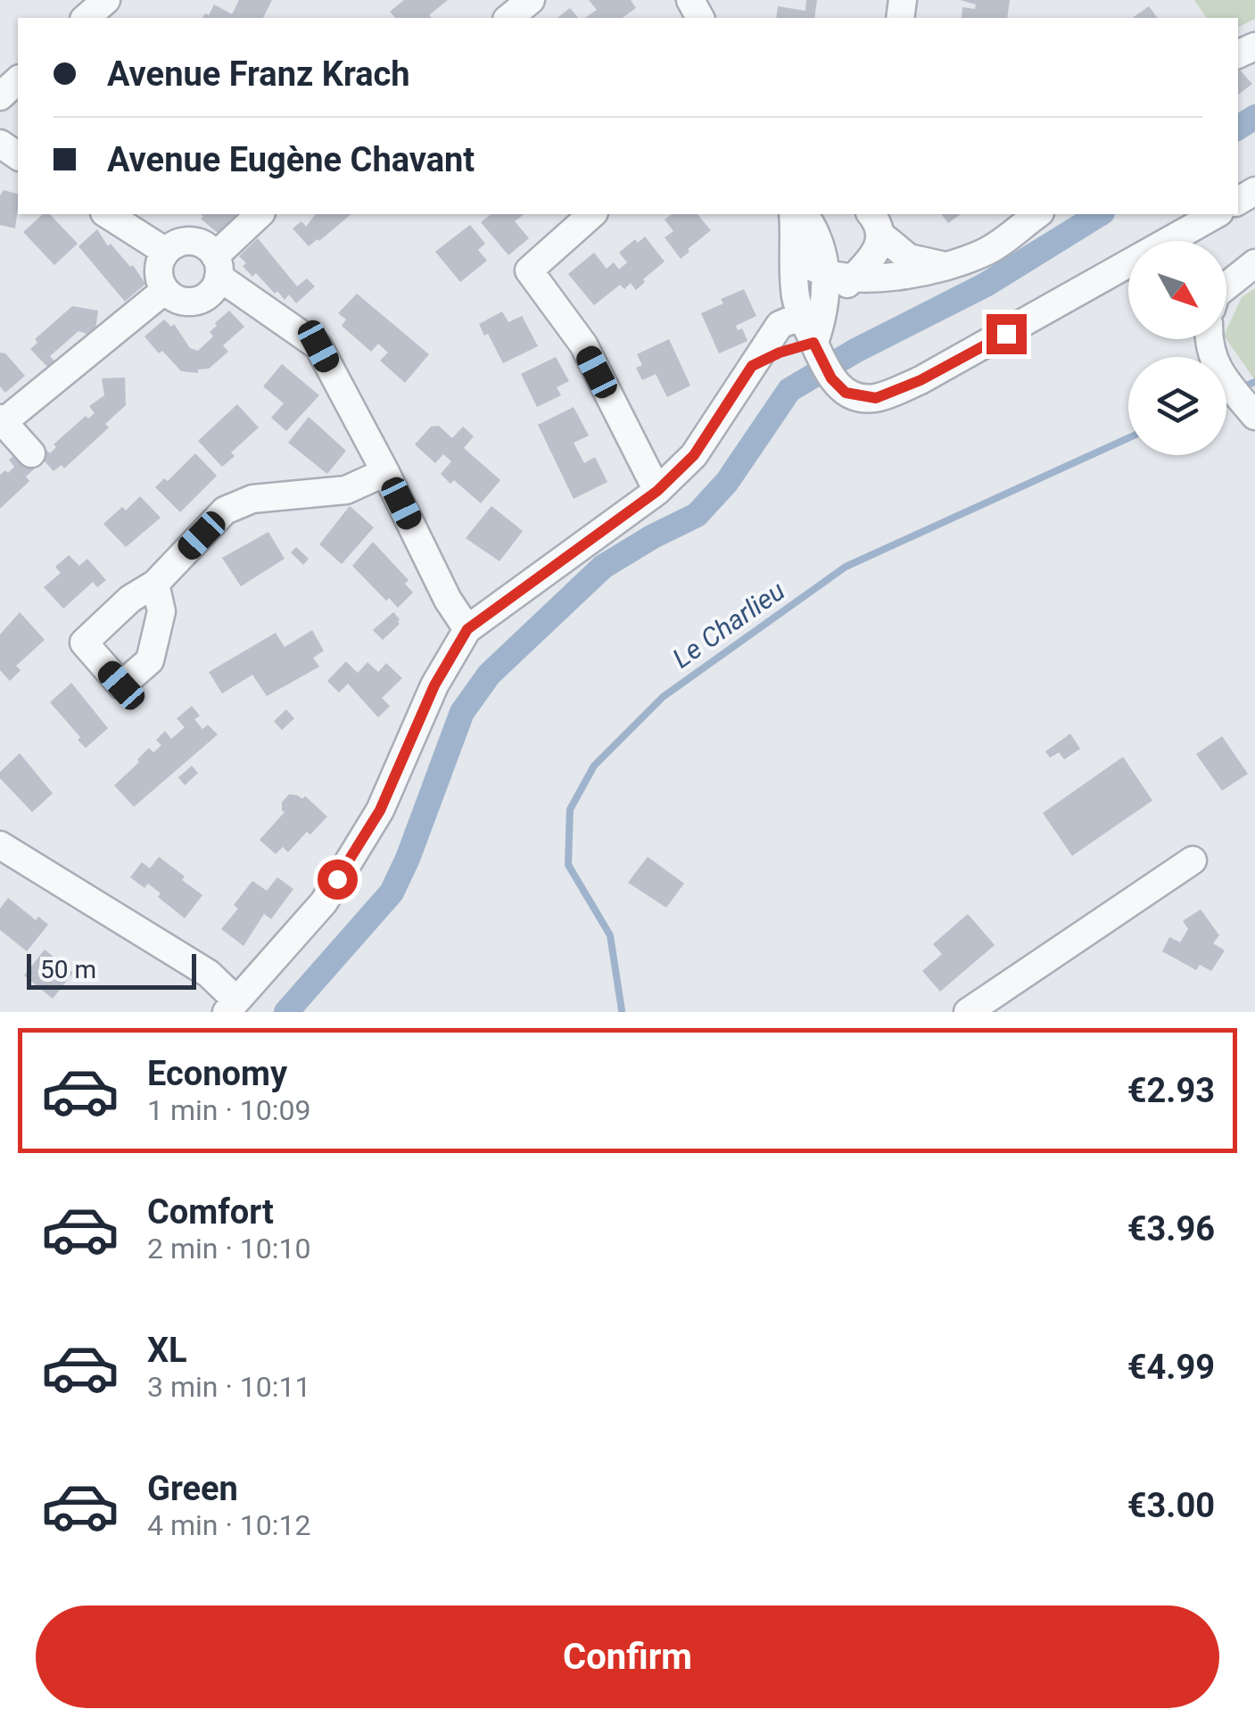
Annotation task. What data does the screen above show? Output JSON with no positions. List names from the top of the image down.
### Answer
{
  "water": ["Le Charlieu"],
  "scale_bar": "50 m",
  "north": "bottom right",
  "page": {
    "banner": ["Avenue Franz Krach", "Avenue Eugène Chavant"],
    "scale": "50 m",
    "list": [
      {
        "name": "Economy",
        "note": "1 min · 10:09",
        "value": "€2.93"
      },
      {
        "name": "Comfort",
        "note": "2 min · 10:10",
        "value": "€3.96"
      },
      {
        "name": "XL",
        "note": "3 min · 10:11",
        "value": "€4.99"
      },
      {
        "name": "Green",
        "note": "4 min · 10:12",
        "value": "€3.00"
      }
    ],
    "buttons": "Confirm"
  }
}
